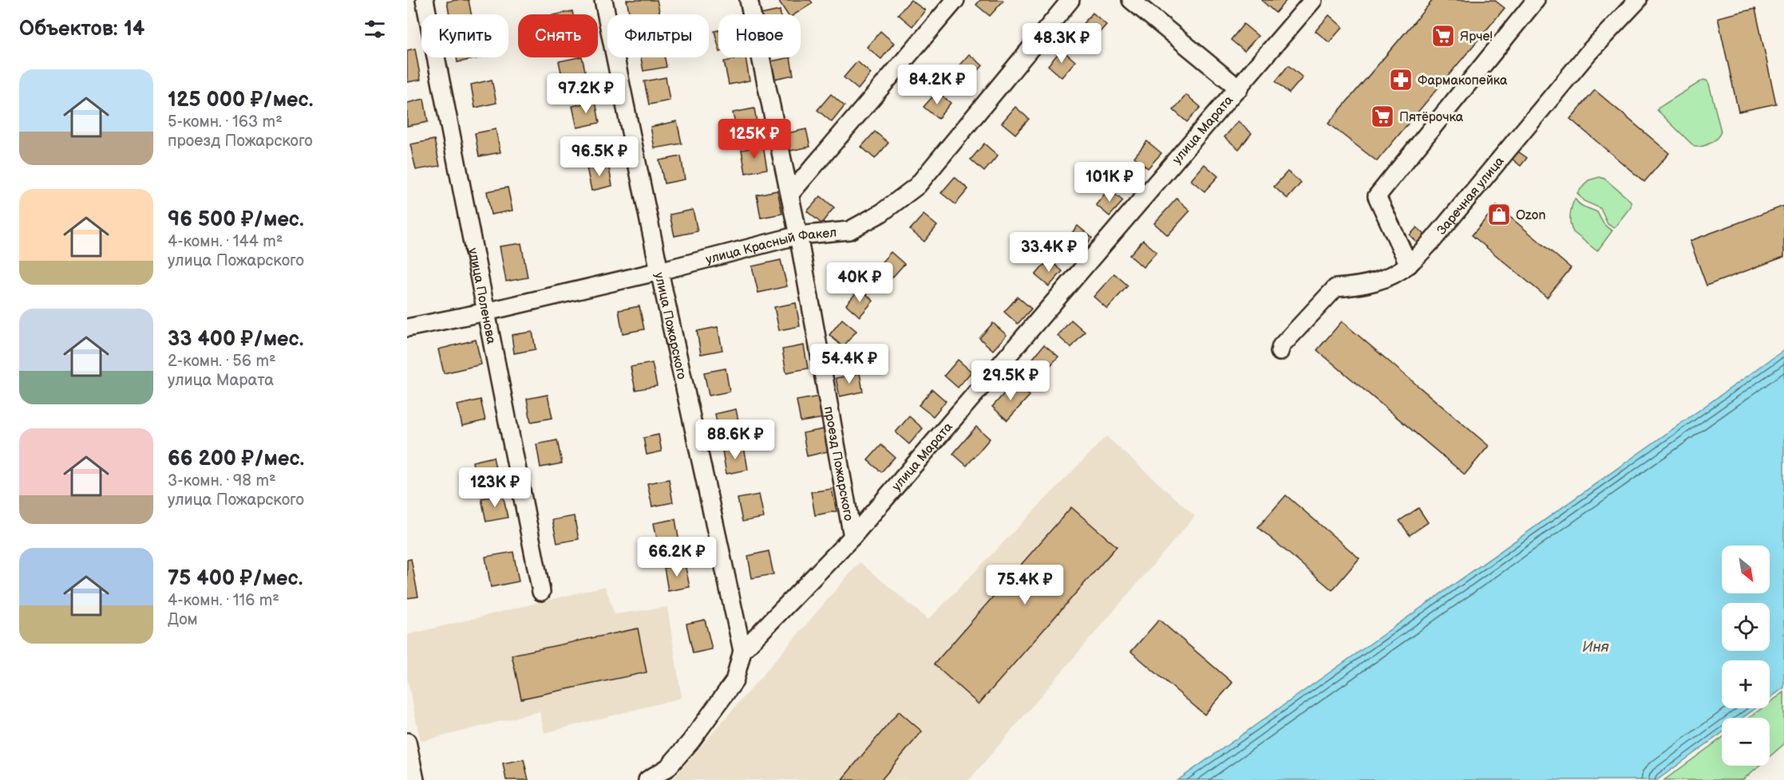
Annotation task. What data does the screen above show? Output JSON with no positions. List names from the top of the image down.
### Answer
{
  "streets": {
    "street": [
      "улица Марата",
      "Заречная улица",
      "улица Красный Факел",
      "улица Поленова",
      "улица Пожарского",
      "проезд Пожарского"
    ]
  },
  "crossings": [
    ["улица Марата", "улица Пожарского"],
    ["улица Марата", "проезд Пожарского"],
    ["улица Красный Факел", "улица Поленова"],
    ["улица Красный Факел", "улица Пожарского"],
    ["улица Красный Факел", "проезд Пожарского"]
  ],
  "water": ["Иня"],
  "places": {
    "supermarket": ["Ярче!", "Пятёрочка"],
    "pharmacy": ["Фармакопейка"],
    "shop": ["Ozon"]
  },
  "north": "bottom right",
  "page": {
    "heading": "Объектов: 14",
    "chip": [
      "Купить",
      "Снять",
      "Фильтры",
      "Новое"
    ],
    "price": [
      "48.3K ₽",
      "84.2K ₽",
      "97.2K ₽",
      "125K ₽",
      "96.5K ₽",
      "101K ₽",
      "33.4K ₽",
      "40K ₽",
      "54.4K ₽",
      "29.5K ₽",
      "88.6K ₽",
      "123K ₽",
      "66.2K ₽",
      "75.4K ₽"
    ],
    "list": [
      {
        "name": "125 000 ₽/мес.",
        "note": "5-комн. · 163 m² · проезд Пожарского"
      },
      {
        "name": "96 500 ₽/мес.",
        "note": "4-комн. · 144 m² · улица Пожарского"
      },
      {
        "name": "33 400 ₽/мес.",
        "note": "2-комн. · 56 m² · улица Марата"
      },
      {
        "name": "66 200 ₽/мес.",
        "note": "3-комн. · 98 m² · улица Пожарского"
      },
      {
        "name": "75 400 ₽/мес.",
        "note": "4-комн. · 116 m² · Дом"
      }
    ],
    "map_buttons": ["+", "−"]
  }
}
